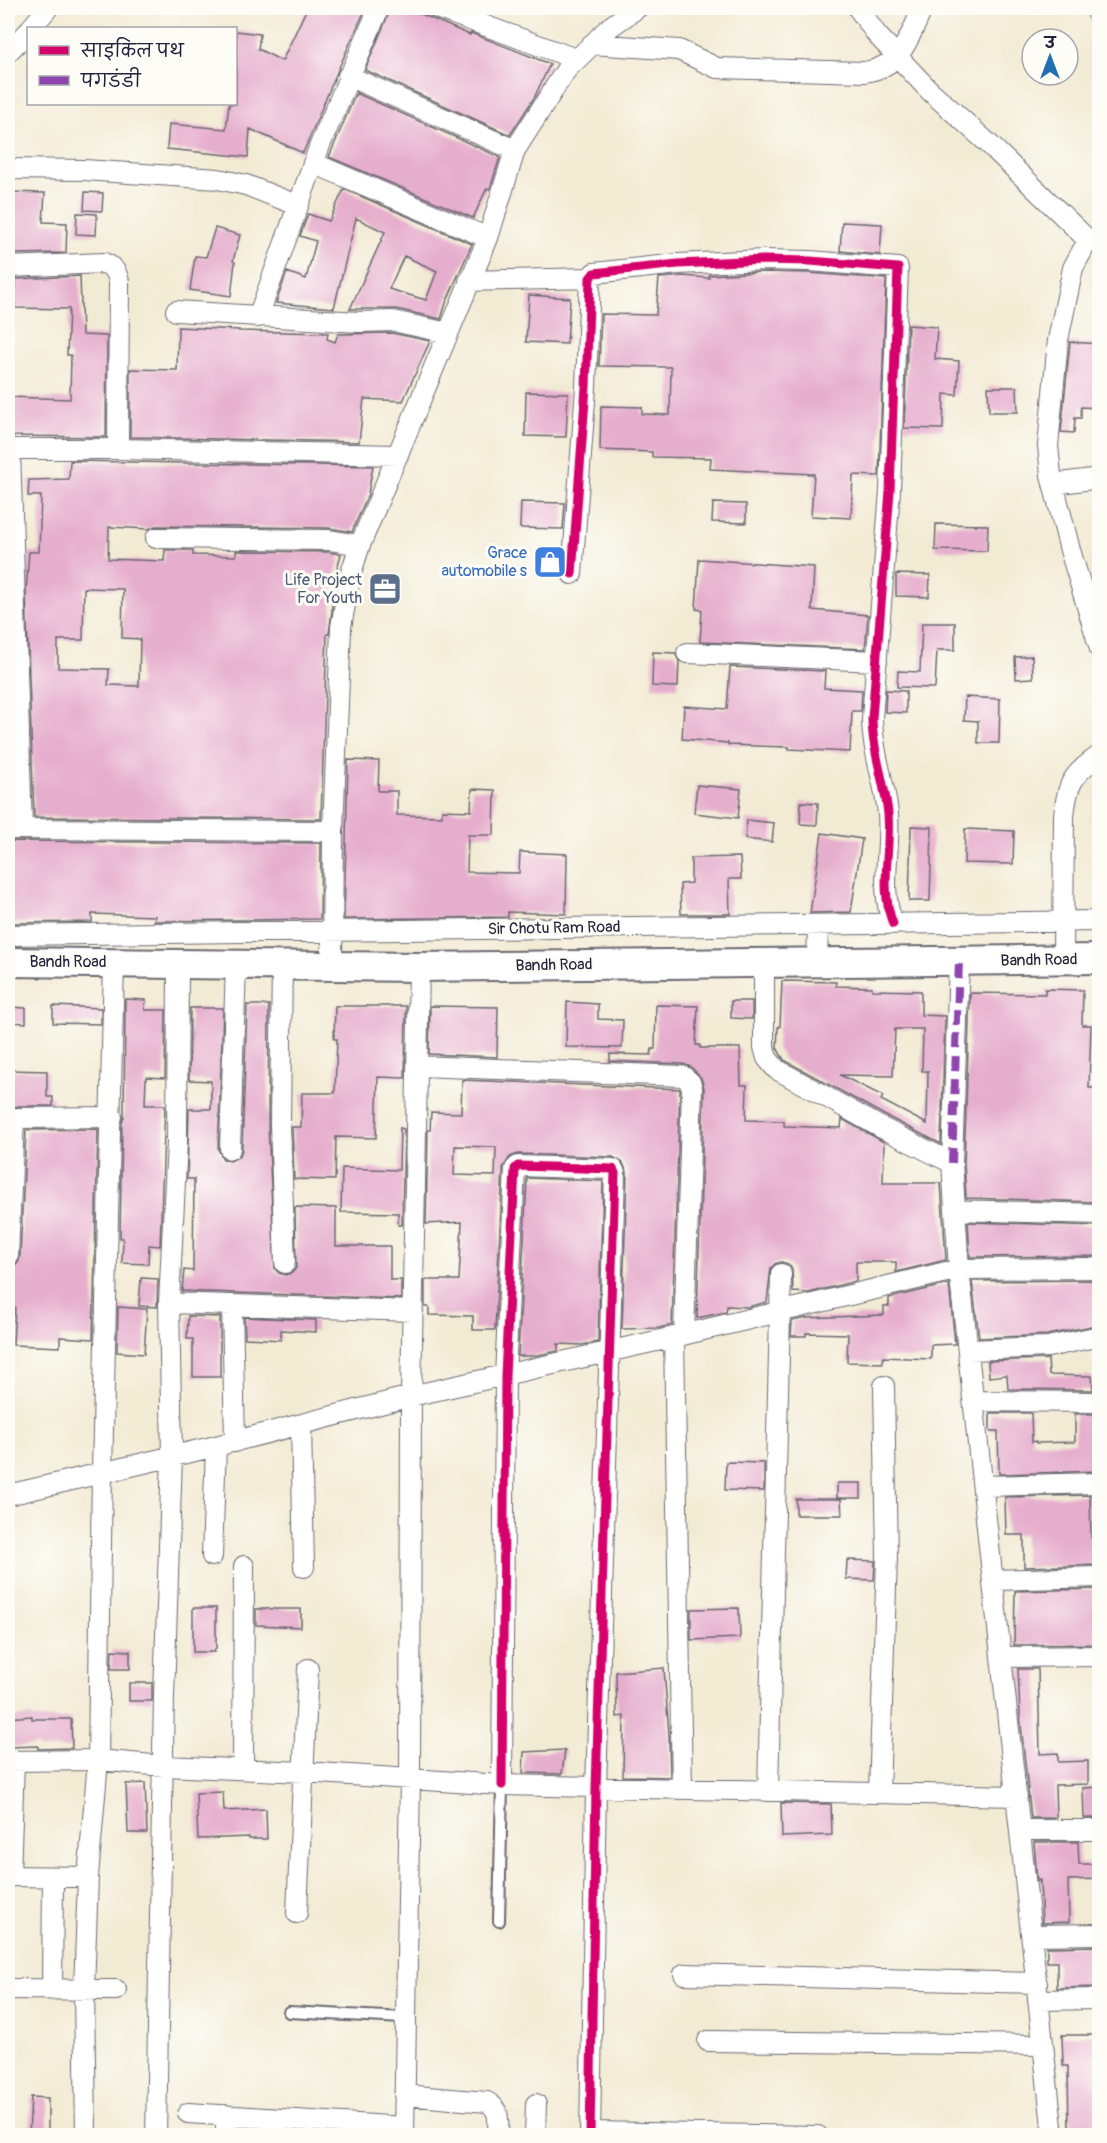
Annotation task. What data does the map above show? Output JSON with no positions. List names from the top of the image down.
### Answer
{
  "streets": {
    "street": ["Sir Chotu Ram Road", "Bandh Road"]
  },
  "places": {
    "shop": ["Grace automobile s"],
    "office": ["Life Project For Youth"]
  },
  "legend": ["साइकिल पथ", "पगडंडी"],
  "north": "top"
}
